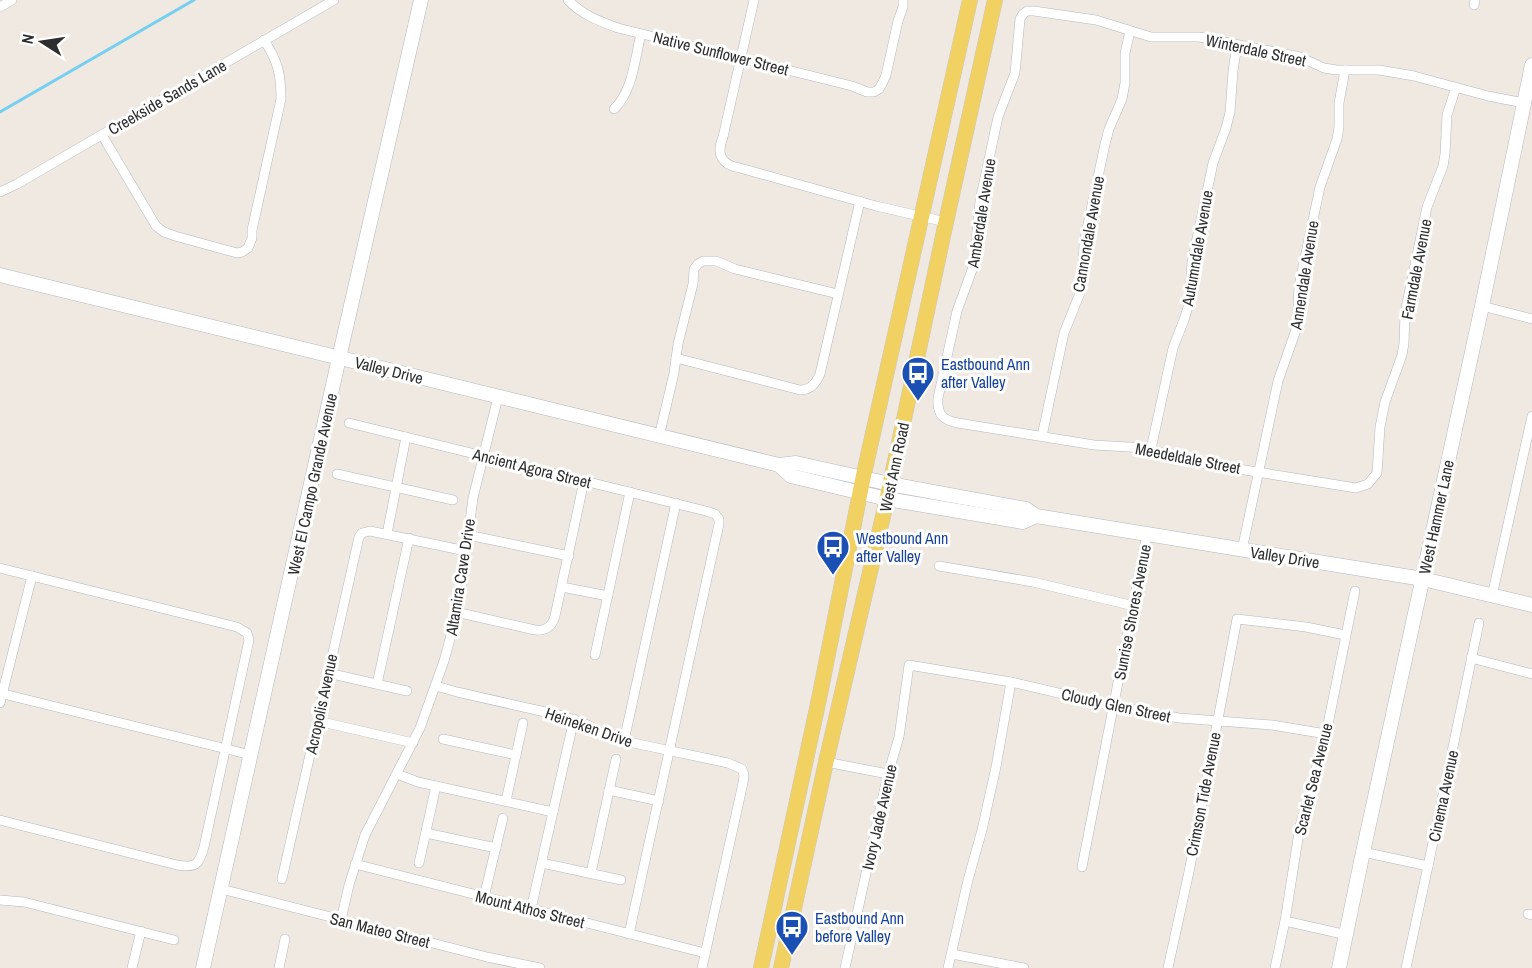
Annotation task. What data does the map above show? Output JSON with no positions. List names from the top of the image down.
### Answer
{
  "streets": {
    "main road": ["West Ann Road"],
    "street": [
      "Winterdale Street",
      "Native Sunflower Street",
      "Creekside Sands Lane",
      "Amberdale Avenue",
      "Cannondale Avenue",
      "Autumndale Avenue",
      "Farmdale Avenue",
      "Annendale Avenue",
      "Valley Drive",
      "Meedeldale Street",
      "Ancient Agora Street",
      "West El Campo Grande Avenue",
      "West Hammer Lane",
      "Altamira Cave Drive",
      "Sunrise Shores Avenue",
      "Acropolis Avenue",
      "Cloudy Glen Street",
      "Heineken Drive",
      "Scarlet Sea Avenue",
      "Crimson Tide Avenue",
      "Cinema Avenue",
      "Ivory Jade Avenue",
      "Mount Athos Street",
      "San Mateo Street"
    ]
  },
  "crossings": [
    ["Winterdale Street", "Amberdale Avenue"],
    ["Winterdale Street", "Cannondale Avenue"],
    ["Winterdale Street", "Autumndale Avenue"],
    ["Winterdale Street", "Farmdale Avenue"],
    ["Winterdale Street", "Annendale Avenue"],
    ["Winterdale Street", "West Hammer Lane"],
    ["Amberdale Avenue", "Meedeldale Street"],
    ["Cannondale Avenue", "Meedeldale Street"],
    ["Autumndale Avenue", "Meedeldale Street"],
    ["Farmdale Avenue", "Meedeldale Street"],
    ["Annendale Avenue", "Valley Drive"],
    ["Annendale Avenue", "Meedeldale Street"],
    ["Valley Drive", "West Ann Road"],
    ["Valley Drive", "West El Campo Grande Avenue"],
    ["Valley Drive", "West Hammer Lane"],
    ["Valley Drive", "Altamira Cave Drive"],
    ["Valley Drive", "Sunrise Shores Avenue"],
    ["Ancient Agora Street", "Altamira Cave Drive"],
    ["Ancient Agora Street", "Heineken Drive"],
    ["West El Campo Grande Avenue", "San Mateo Street"],
    ["Altamira Cave Drive", "Heineken Drive"],
    ["Altamira Cave Drive", "Mount Athos Street"],
    ["Altamira Cave Drive", "San Mateo Street"],
    ["Sunrise Shores Avenue", "Cloudy Glen Street"],
    ["Cloudy Glen Street", "Scarlet Sea Avenue"],
    ["Cloudy Glen Street", "Crimson Tide Avenue"],
    ["Cloudy Glen Street", "Ivory Jade Avenue"],
    ["Heineken Drive", "Mount Athos Street"],
    ["Scarlet Sea Avenue", "Crimson Tide Avenue"]
  ],
  "places": {
    "bus stop": ["Eastbound Ann after Valley", "Westbound Ann after Valley", "Eastbound Ann before Valley"]
  },
  "north": "left"
}
